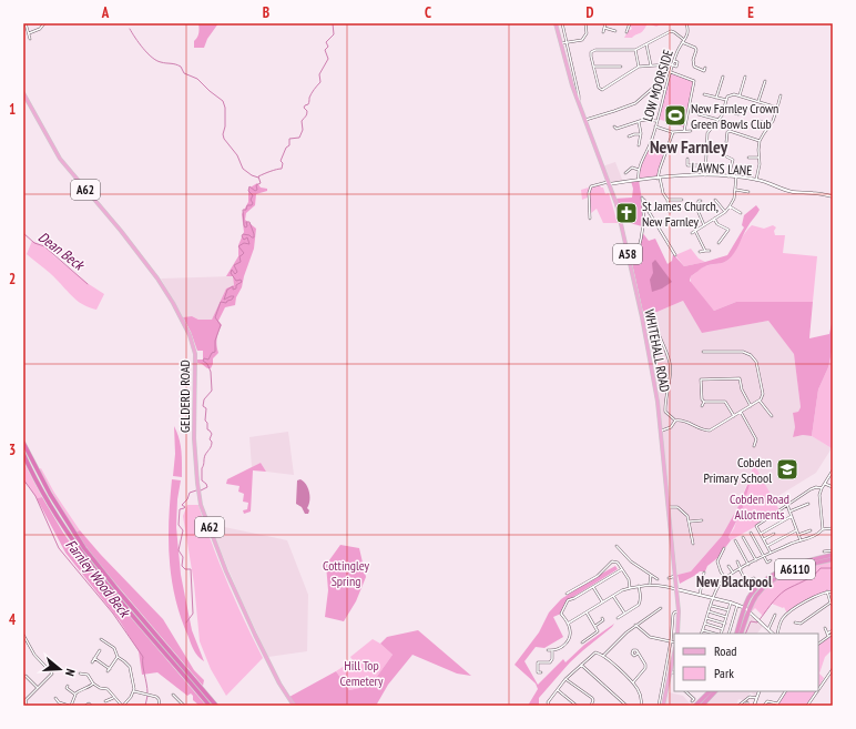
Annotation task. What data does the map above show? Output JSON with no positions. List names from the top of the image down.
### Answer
{
  "streets": {
    "highway": ["A6110"],
    "main road": [
      "A62",
      "A58",
      "WHITEHALL ROAD",
      "GELDERD ROAD"
    ],
    "street": ["LOW MOORSIDE", "LAWNS LANE"]
  },
  "crossings": [
    ["LOW MOORSIDE", "LAWNS LANE"],
    ["LAWNS LANE", "WHITEHALL ROAD"]
  ],
  "districts": ["New Farnley", "New Blackpool"],
  "water": ["Dean Beck", "Farnley Wood Beck"],
  "parks": ["Cobden Road Allotments", "Cottingley Spring", "Hill Top Cemetery"],
  "places": {
    "sports": ["New Farnley Crown Green Bowls Club"],
    "church": ["St James Church, New Farnley"],
    "school or university": ["Cobden Primary School"]
  },
  "legend": ["Road", "Park"],
  "north": "right",
  "grid": {
    "columns": [
      "A",
      "B",
      "C",
      "D",
      "E"
    ],
    "rows": [
      "1",
      "2",
      "3",
      "4"
    ]
  }
}
